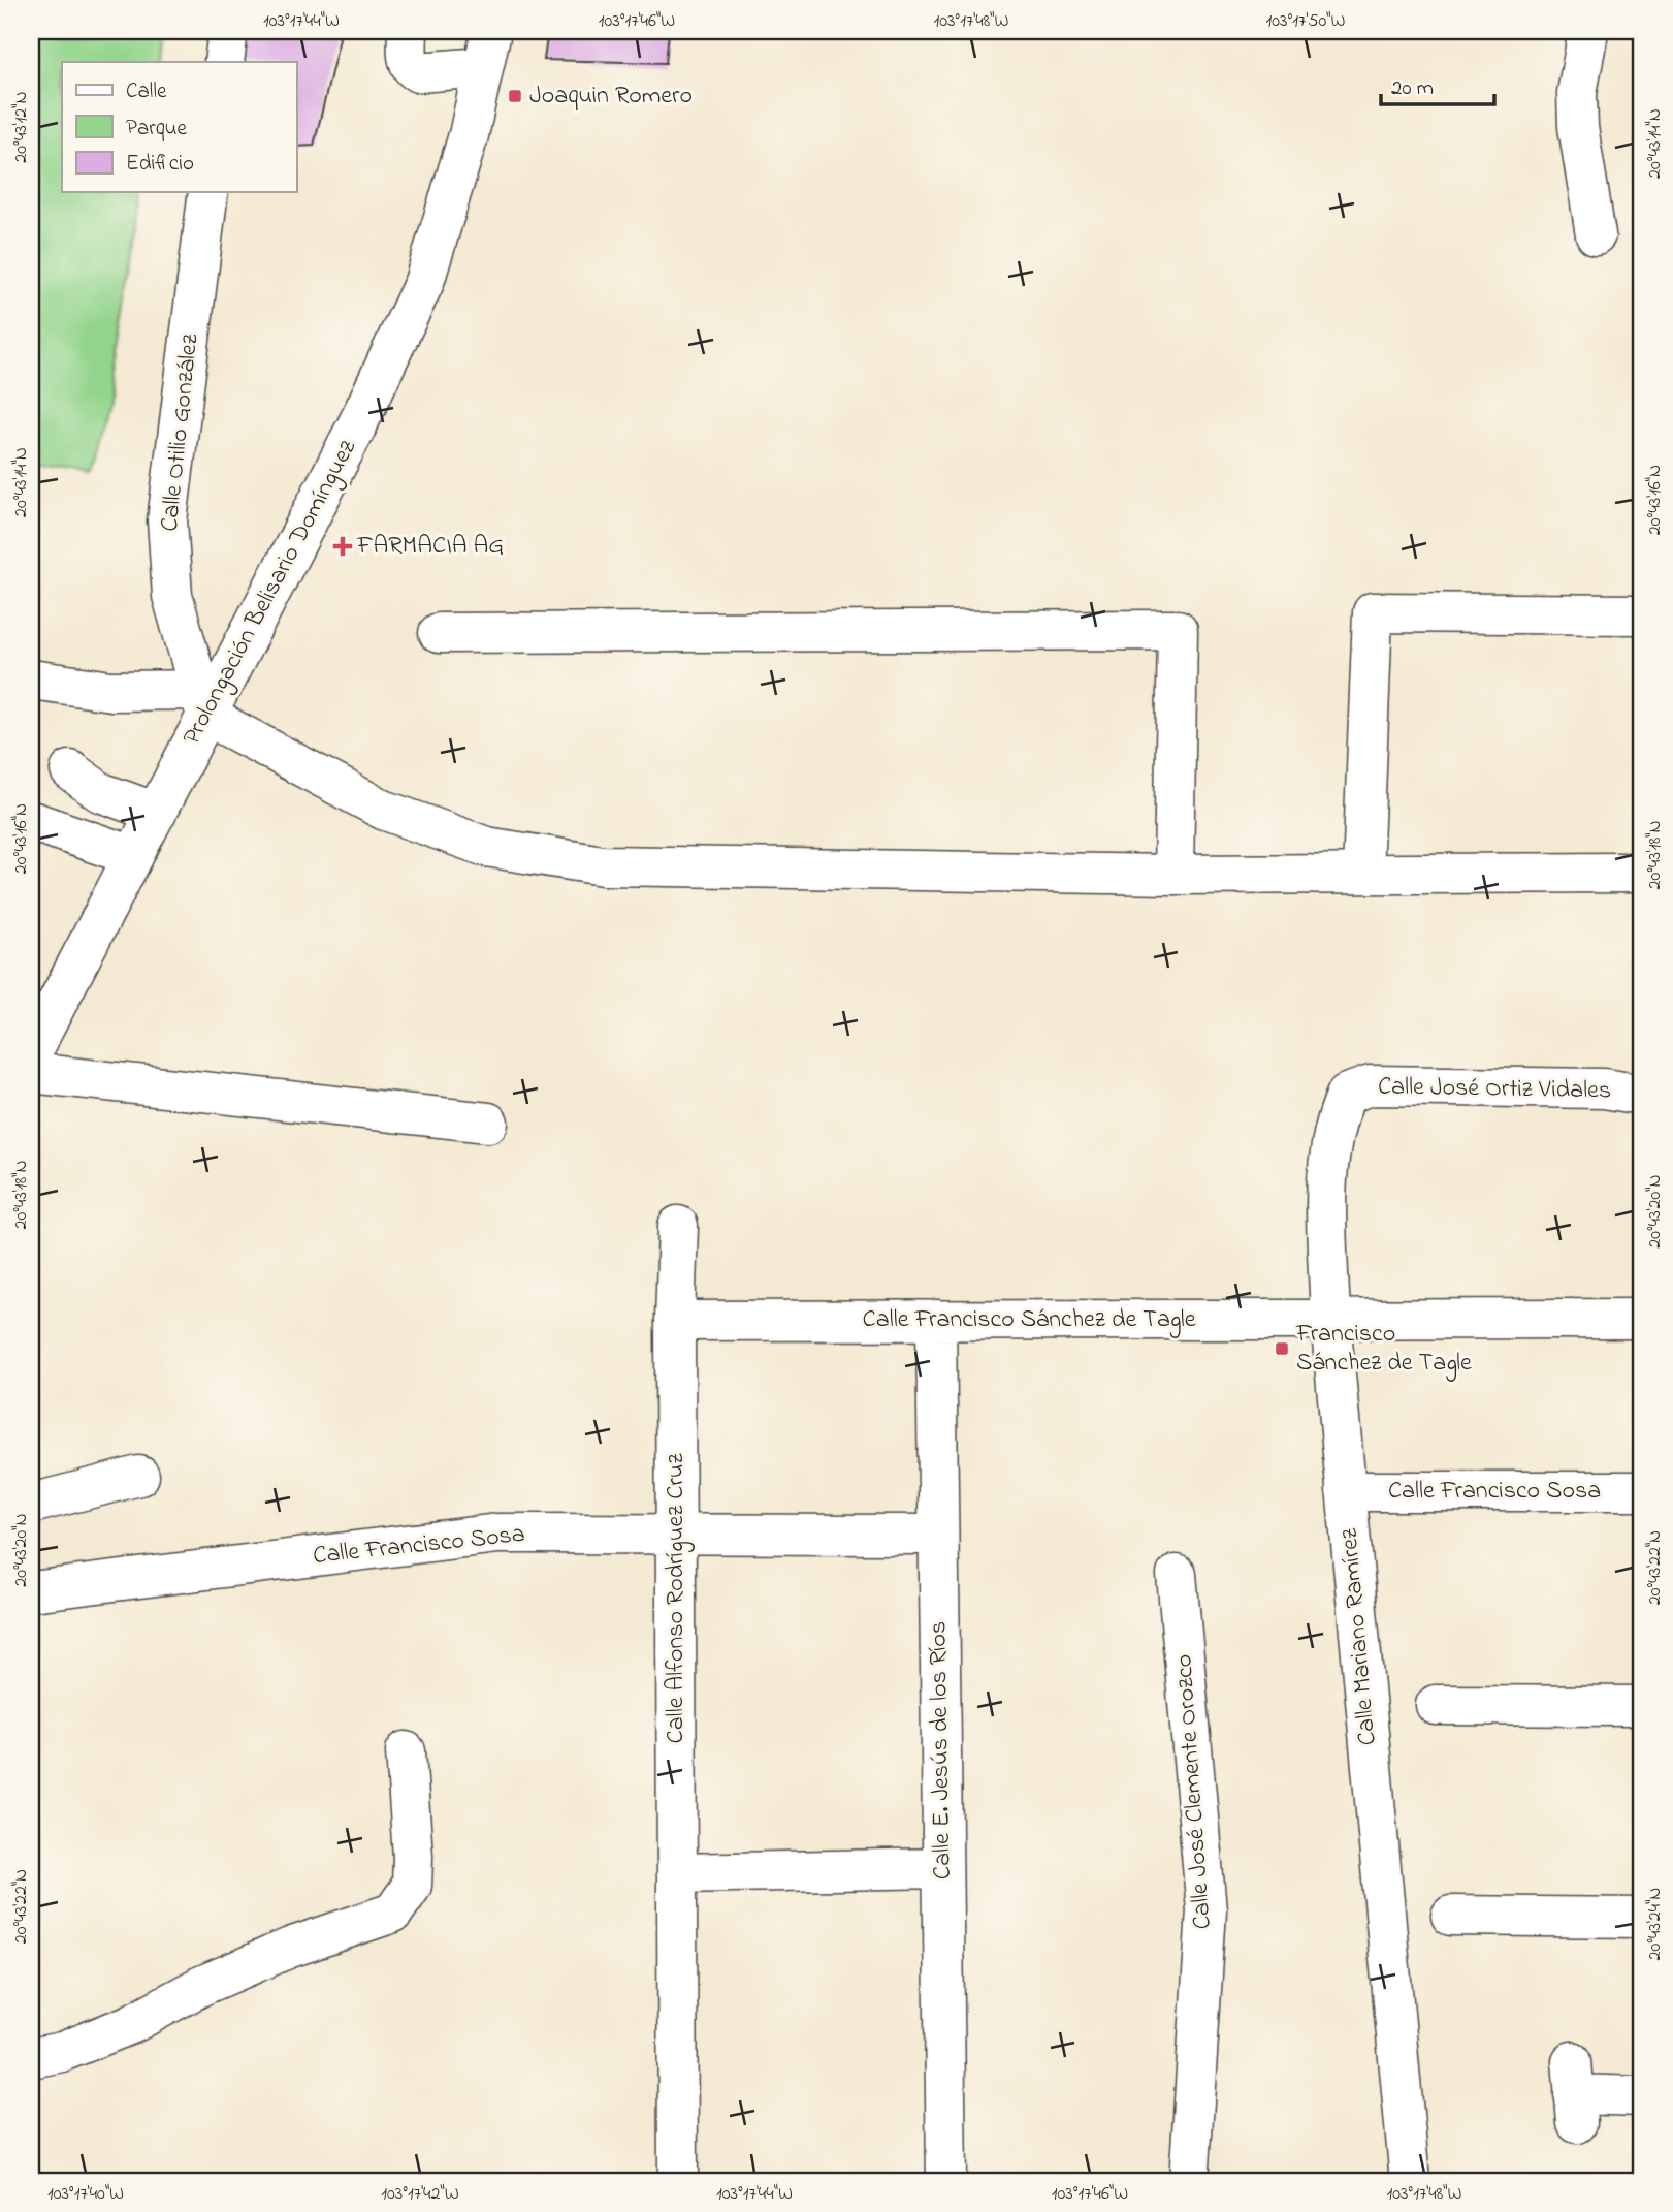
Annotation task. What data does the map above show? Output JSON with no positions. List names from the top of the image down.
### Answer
{
  "streets": {
    "street": [
      "Calle Otilio González",
      "Prolongación Belisario Domínguez",
      "Calle José Ortiz Vidales",
      "Calle Francisco Sánchez de Tagle",
      "Calle Francisco Sosa",
      "Calle Alfonso Rodríguez Cruz",
      "Calle Mariano Ramírez",
      "Calle E. Jesús de los Ríos",
      "Calle José Clemente Orozco"
    ]
  },
  "crossings": [
    ["Calle Otilio González", "Prolongación Belisario Domínguez"],
    ["Calle José Ortiz Vidales", "Calle Mariano Ramírez"],
    ["Calle Francisco Sánchez de Tagle", "Calle Alfonso Rodríguez Cruz"],
    ["Calle Francisco Sánchez de Tagle", "Calle Mariano Ramírez"],
    ["Calle Francisco Sánchez de Tagle", "Calle E. Jesús de los Ríos"],
    ["Calle Francisco Sosa", "Calle Alfonso Rodríguez Cruz"],
    ["Calle Francisco Sosa", "Calle Mariano Ramírez"],
    ["Calle Francisco Sosa", "Calle E. Jesús de los Ríos"]
  ],
  "places": {
    "transit": ["Joaquin Romero", "Francisco Sánchez de Tagle"],
    "health": ["FARMACIA AG"]
  },
  "legend": ["Calle", "Parque", "Edificio"],
  "scale_bar": "20 m",
  "coordinates": [
    "103°17'44\"W",
    "103°17'46\"W",
    "103°17'48\"W",
    "103°17'50\"W",
    "20°43'12\"N",
    "20°43'14\"N",
    "20°43'16\"N",
    "20°43'18\"N",
    "20°43'20\"N",
    "20°43'22\"N",
    "20°43'24\"N",
    "103°17'40\"W",
    "103°17'42\"W"
  ]
}
